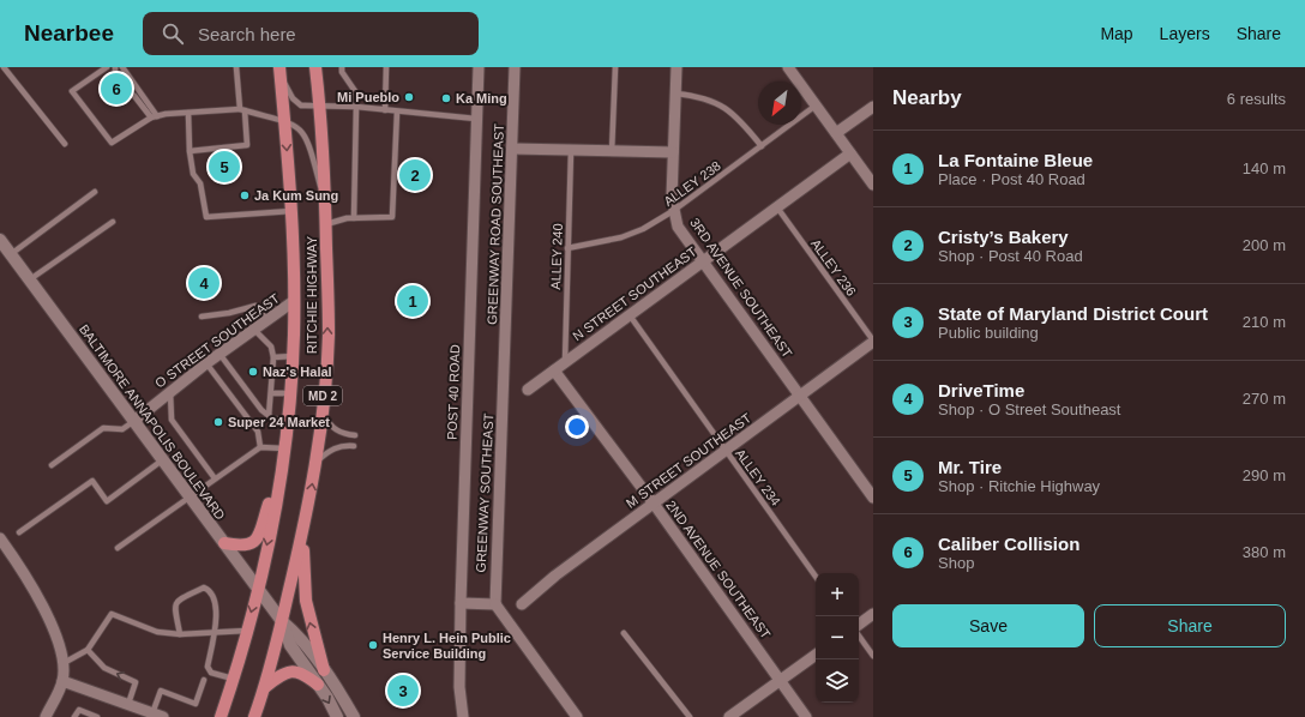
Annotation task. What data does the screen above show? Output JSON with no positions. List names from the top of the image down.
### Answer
{
  "streets": {
    "main road": ["RITCHIE HIGHWAY", "MD 2", "BALTIMORE ANNAPOLIS BOULEVARD"],
    "street": [
      "GREENWAY ROAD SOUTHEAST",
      "3RD AVENUE SOUTHEAST",
      "N STREET SOUTHEAST",
      "O STREET SOUTHEAST",
      "POST 40 ROAD",
      "M STREET SOUTHEAST",
      "GREENWAY SOUTHEAST",
      "2ND AVENUE SOUTHEAST"
    ],
    "lane": [
      "ALLEY 238",
      "ALLEY 240",
      "ALLEY 236",
      "ALLEY 234"
    ]
  },
  "crossings": [
    ["ALLEY 238", "ALLEY 240"],
    ["ALLEY 238", "3RD AVENUE SOUTHEAST"],
    ["GREENWAY ROAD SOUTHEAST", "GREENWAY SOUTHEAST"],
    ["ALLEY 240", "N STREET SOUTHEAST"],
    ["ALLEY 236", "N STREET SOUTHEAST"],
    ["ALLEY 236", "M STREET SOUTHEAST"],
    ["3RD AVENUE SOUTHEAST", "N STREET SOUTHEAST"],
    ["3RD AVENUE SOUTHEAST", "M STREET SOUTHEAST"],
    ["N STREET SOUTHEAST", "ALLEY 234"],
    ["N STREET SOUTHEAST", "2ND AVENUE SOUTHEAST"],
    ["RITCHIE HIGHWAY", "O STREET SOUTHEAST"],
    ["RITCHIE HIGHWAY", "BALTIMORE ANNAPOLIS BOULEVARD"],
    ["O STREET SOUTHEAST", "BALTIMORE ANNAPOLIS BOULEVARD"],
    ["M STREET SOUTHEAST", "ALLEY 234"],
    ["M STREET SOUTHEAST", "2ND AVENUE SOUTHEAST"]
  ],
  "places": [
    "Mi Pueblo",
    "Ka Ming",
    "Ja Kum Sung",
    "Naz's Halal",
    "Super 24 Market",
    "Henry L. Hein Public Service Building"
  ],
  "north": "bottom left",
  "page": {
    "header": "Nearbee",
    "search": "Search here",
    "nav": ["Map", "Layers", "Share"],
    "heading": ["Nearby", "6 results"],
    "pins": [
      "6",
      "5",
      "2",
      "4",
      "1",
      "3"
    ],
    "list": [
      {
        "mark": "1",
        "name": "La Fontaine Bleue",
        "note": "Place · Post 40 Road",
        "value": "140 m"
      },
      {
        "mark": "2",
        "name": "Cristy’s Bakery",
        "note": "Shop · Post 40 Road",
        "value": "200 m"
      },
      {
        "mark": "3",
        "name": "State of Maryland District Court",
        "note": "Public building",
        "value": "210 m"
      },
      {
        "mark": "4",
        "name": "DriveTime",
        "note": "Shop · O Street Southeast",
        "value": "270 m"
      },
      {
        "mark": "5",
        "name": "Mr. Tire",
        "note": "Shop · Ritchie Highway",
        "value": "290 m"
      },
      {
        "mark": "6",
        "name": "Caliber Collision",
        "note": "Shop",
        "value": "380 m"
      }
    ],
    "map_buttons": ["+", "−"],
    "buttons": ["Save", "Share"]
  }
}
